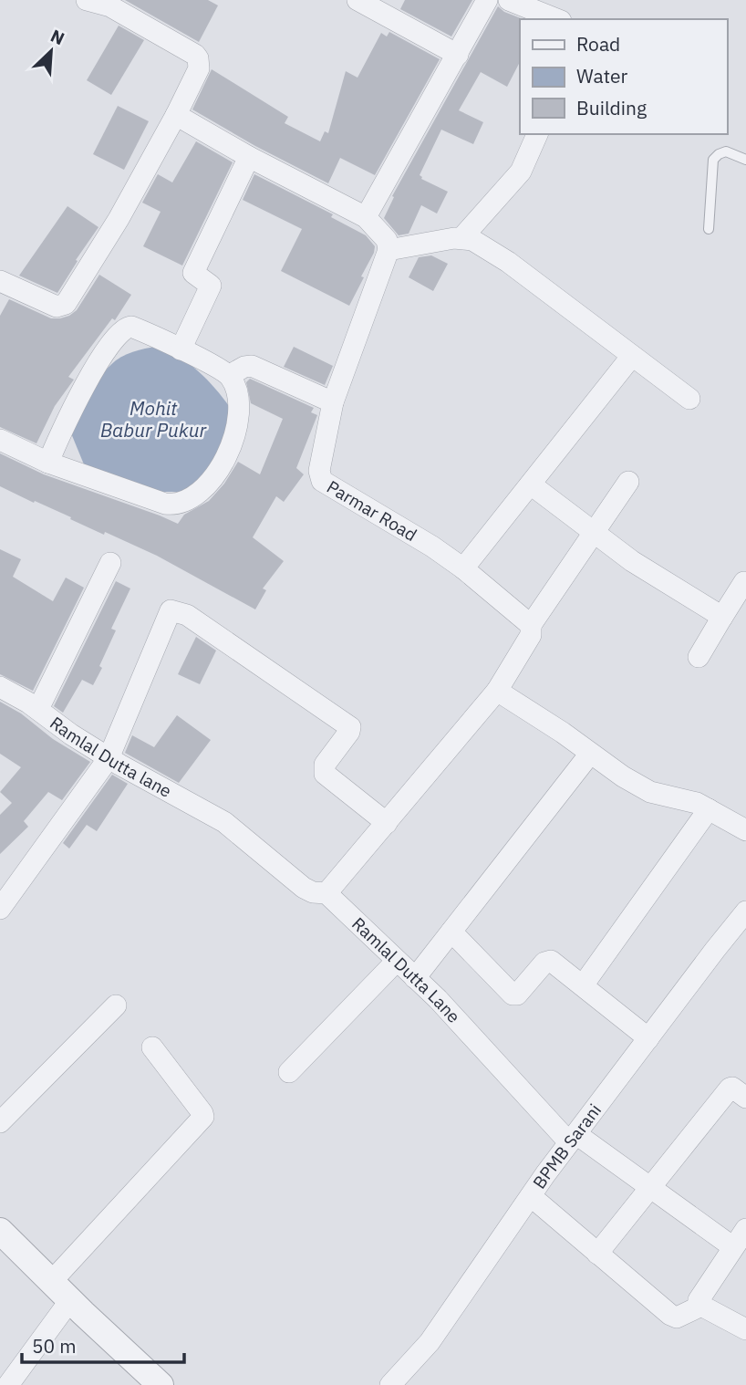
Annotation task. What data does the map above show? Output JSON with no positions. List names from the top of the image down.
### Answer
{
  "streets": {
    "street": [
      "Parmar Road",
      "Ramlal Dutta lane",
      "Ramlal Dutta Lane",
      "BPMB Sarani"
    ]
  },
  "crossings": [
    ["Ramlal Dutta lane", "Ramlal Dutta Lane"],
    ["Ramlal Dutta Lane", "BPMB Sarani"]
  ],
  "water": ["Mohit Babur Pukur"],
  "legend": ["Road", "Water", "Building"],
  "scale_bar": "50 m",
  "north": "top right"
}
